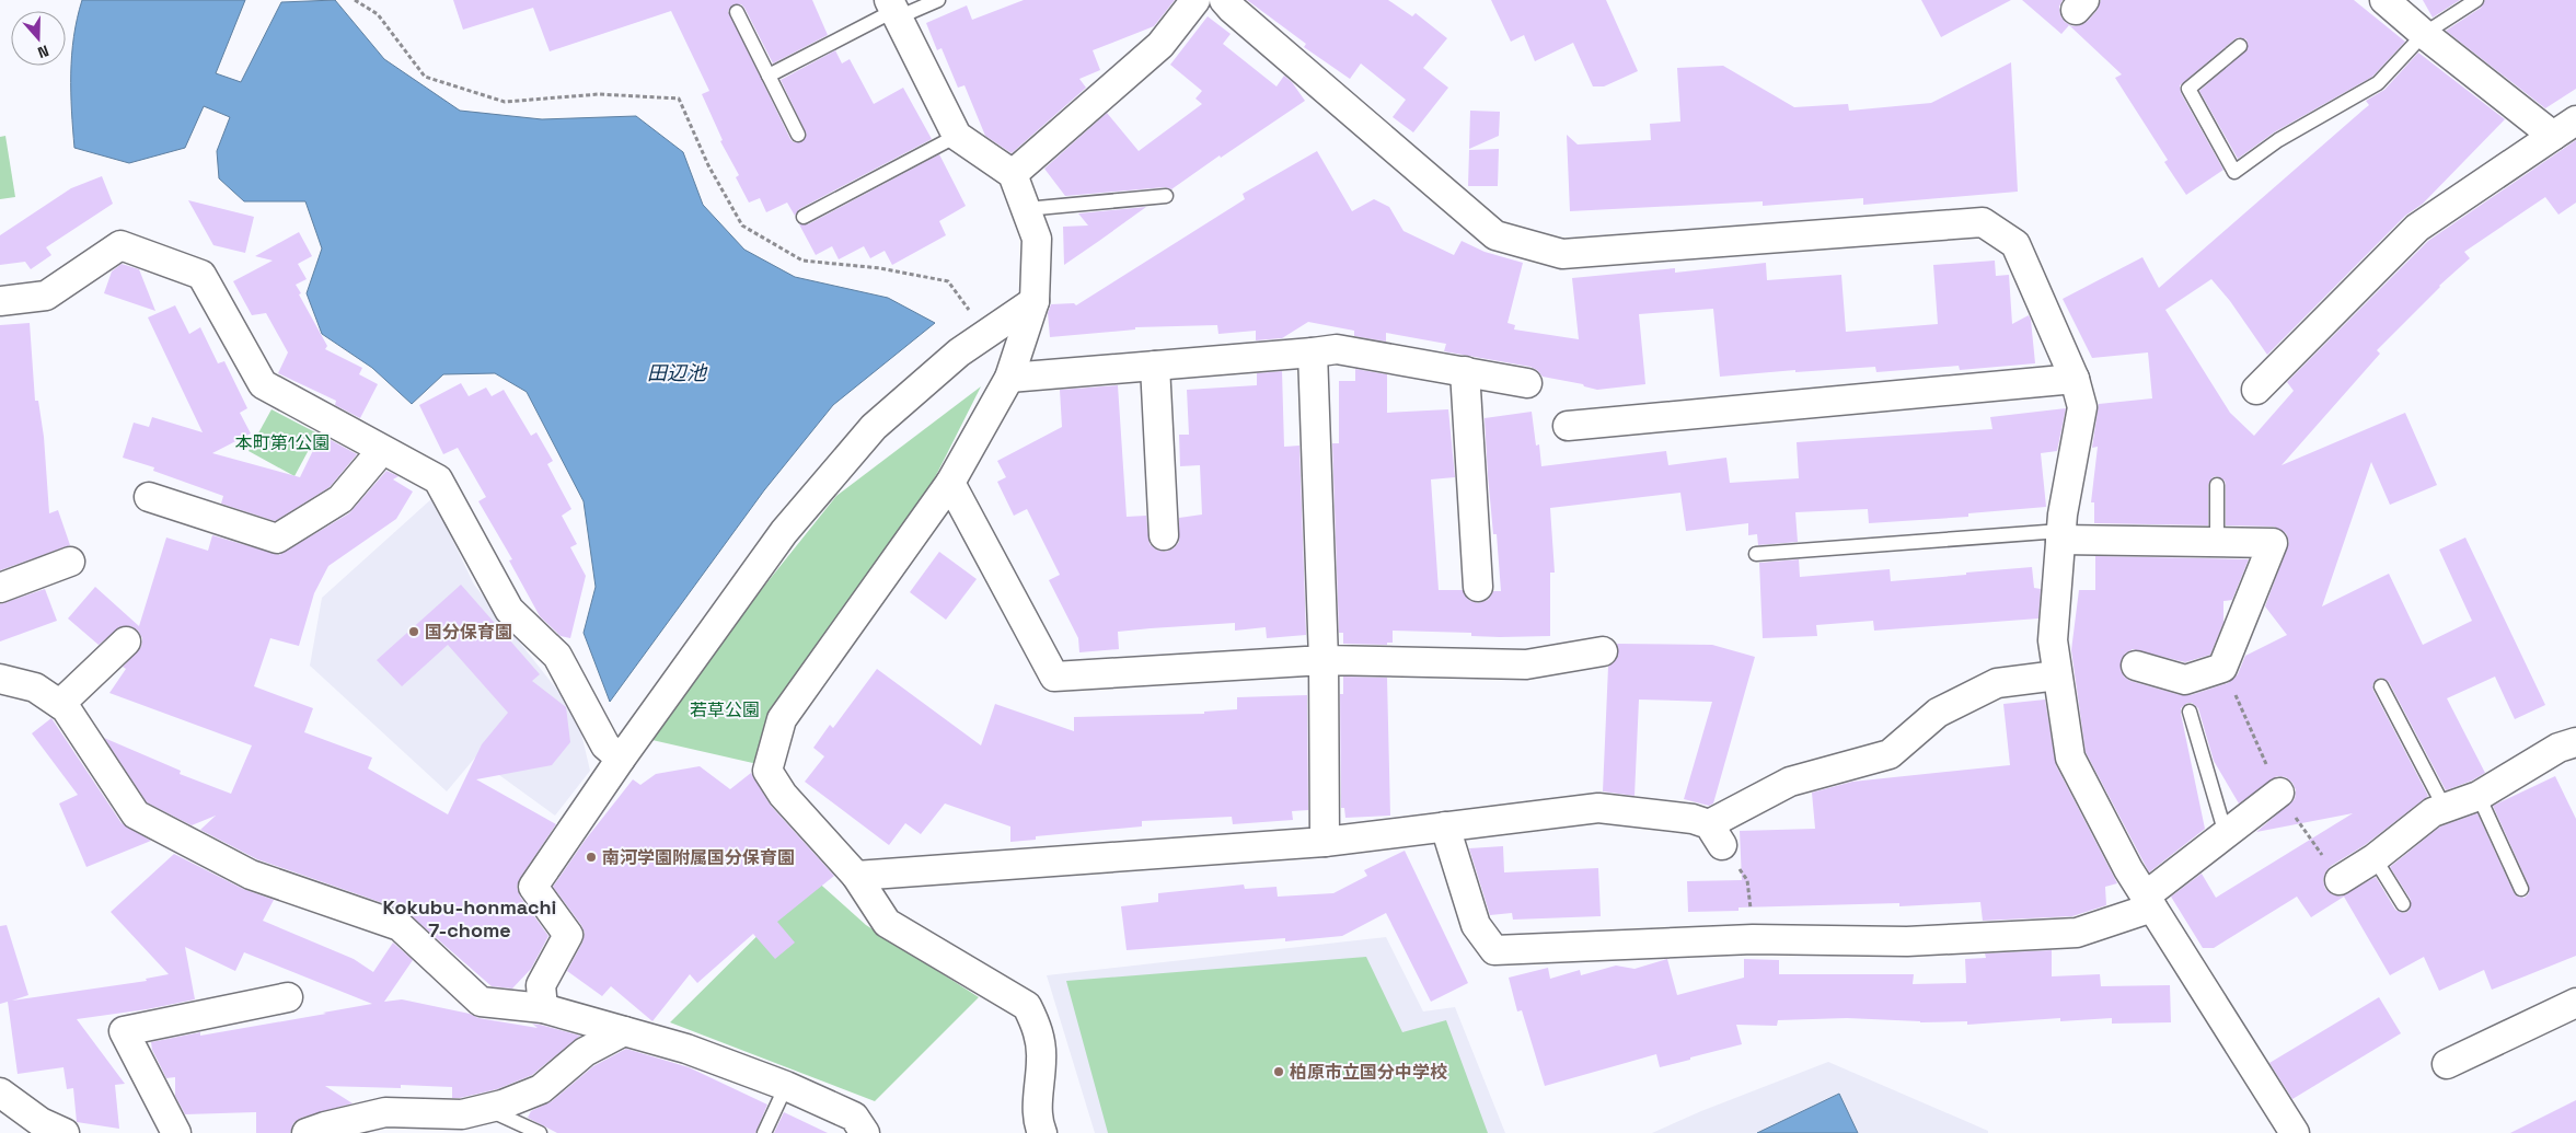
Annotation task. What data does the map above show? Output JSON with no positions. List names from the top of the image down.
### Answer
{
  "districts": ["Kokubu-honmachi 7-chome"],
  "water": ["田辺池"],
  "parks": ["本町第1公園", "若草公園"],
  "places": ["国分保育園", "南河学園附属国分保育園", "柏原市立国分中学校"],
  "north": "bottom"
}
